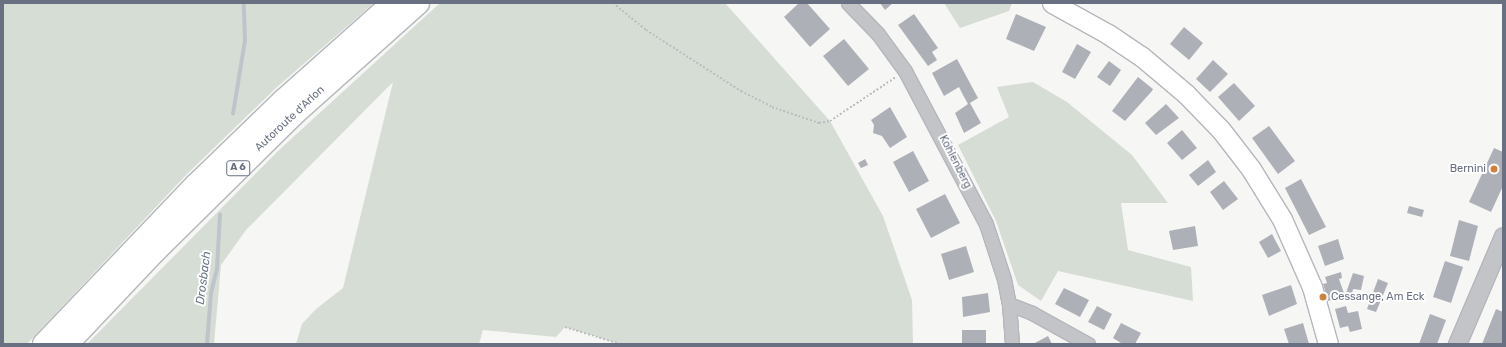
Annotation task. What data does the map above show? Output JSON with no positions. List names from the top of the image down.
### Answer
{
  "streets": {
    "highway": ["Autoroute d'Arlon", "A 6"],
    "street": ["Kohlenberg"]
  },
  "water": ["Drosbach"],
  "places": ["Bernini", "Cessange, Am Eck"]
}
